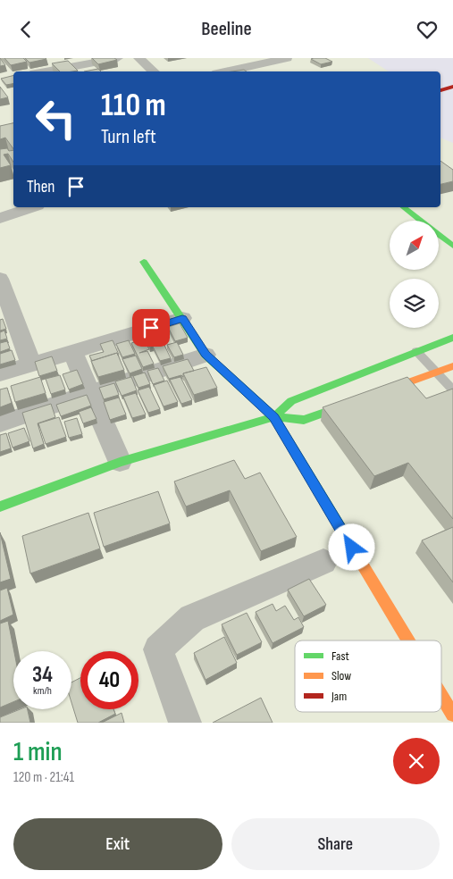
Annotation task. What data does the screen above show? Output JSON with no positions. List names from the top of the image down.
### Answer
{
  "legend": ["Fast", "Slow", "Jam"],
  "north": "top right",
  "page": {
    "header": "Beeline",
    "turn": ["110 m", "Turn left"],
    "then": "Then",
    "speed": "34 km/h",
    "limit": "40",
    "heading": ["1 min", "120 m · 21:41"],
    "buttons": ["Exit", "Share"]
  }
}
